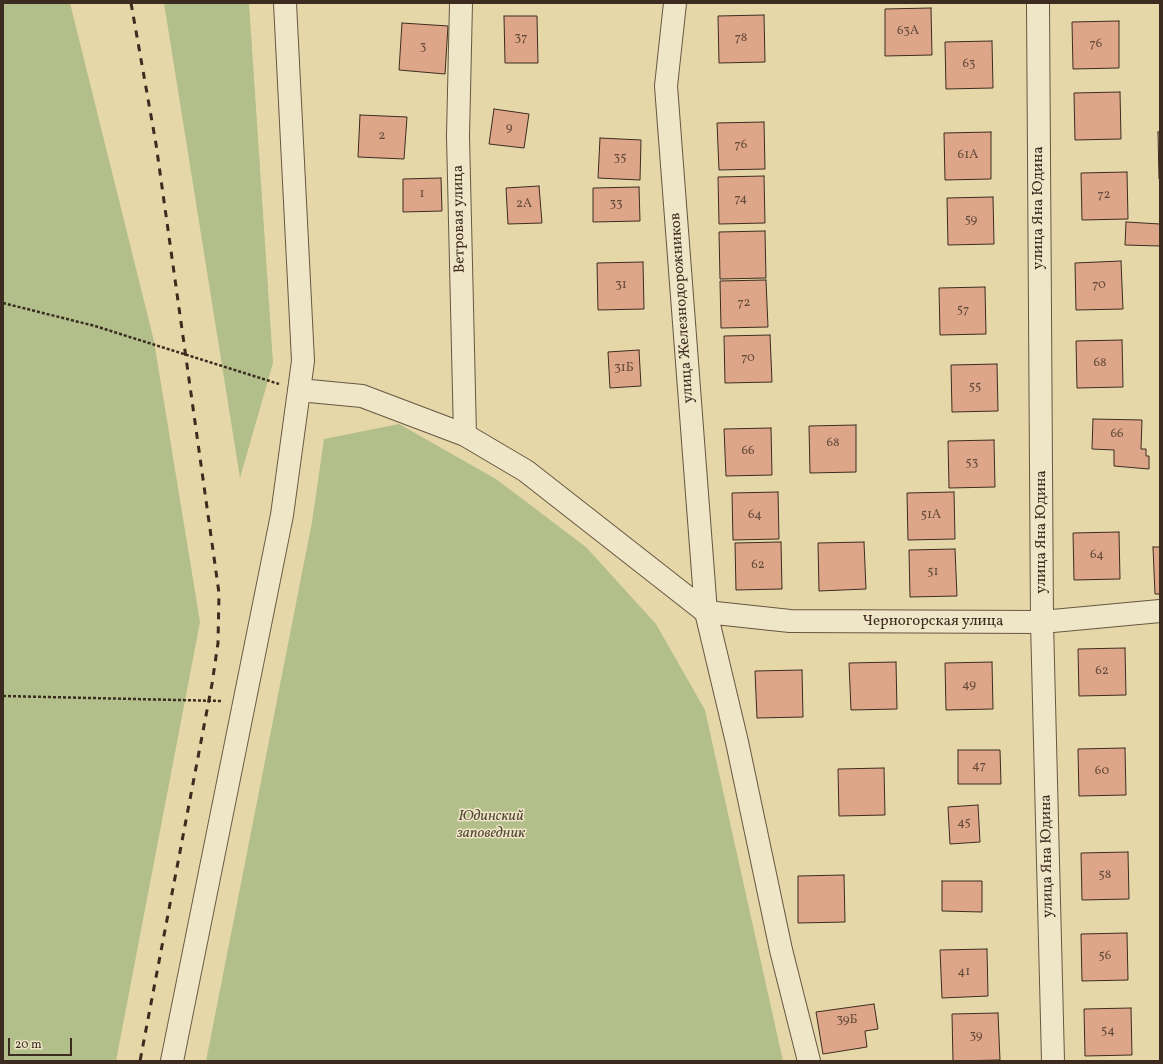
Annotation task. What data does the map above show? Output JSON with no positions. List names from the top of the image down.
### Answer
{
  "streets": {
    "street": [
      "улица Яна Юдина",
      "Ветровая улица",
      "улица Железнодорожников",
      "Черногорская улица"
    ]
  },
  "crossings": [
    ["улица Яна Юдина", "Черногорская улица"],
    ["улица Железнодорожников", "Черногорская улица"]
  ],
  "parks": ["Юдинский заповедник"],
  "house_numbers": [
    "63А",
    "37",
    "78",
    "76",
    "3",
    "63",
    "9",
    "2",
    "76",
    "61А",
    "35",
    "1",
    "72",
    "74",
    "2А",
    "33",
    "59",
    "31",
    "70",
    "72",
    "57",
    "70",
    "68",
    "31Б",
    "55",
    "66",
    "68",
    "66",
    "53",
    "64",
    "51А",
    "64",
    "62",
    "51",
    "62",
    "49",
    "47",
    "60",
    "45",
    "58",
    "56",
    "41",
    "39Б",
    "54",
    "39"
  ],
  "scale_bar": "20 m"
}
